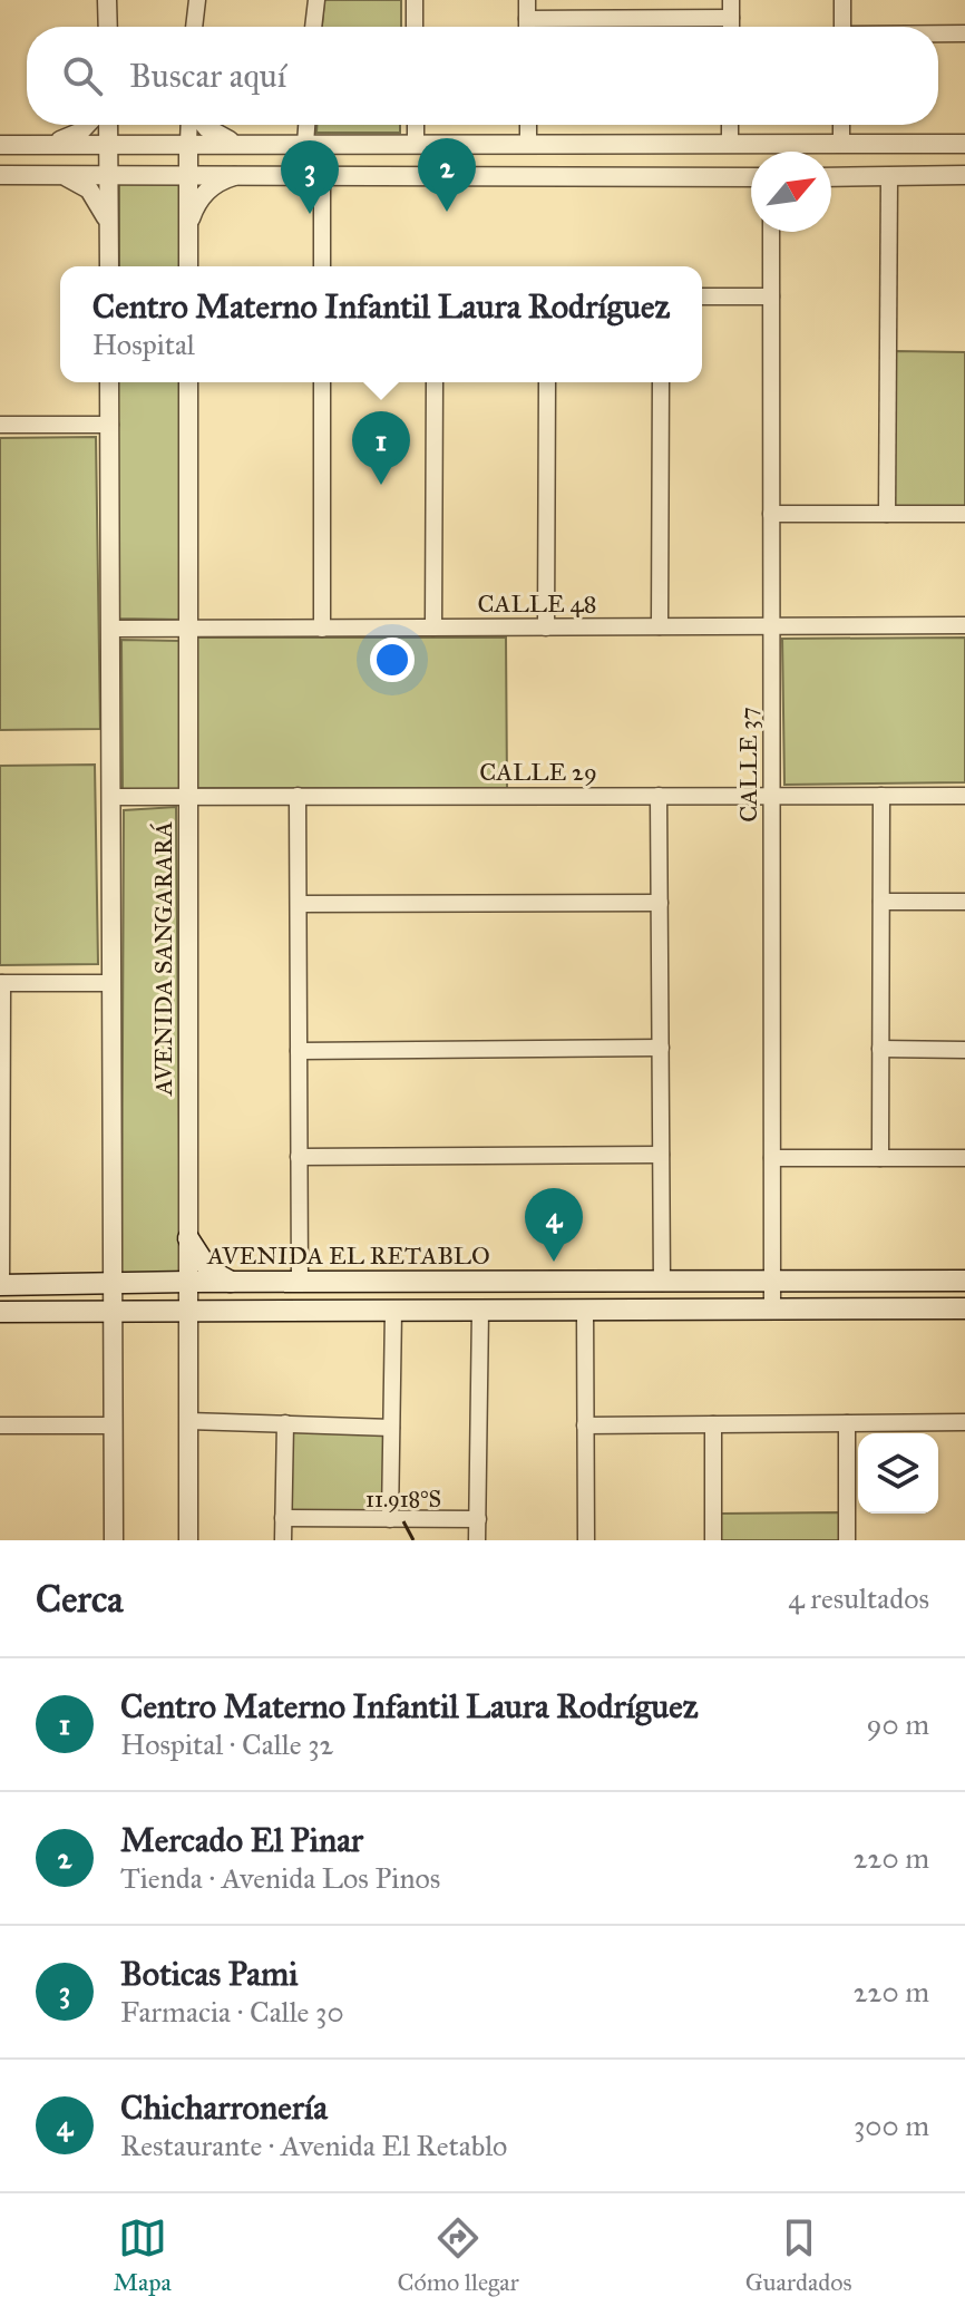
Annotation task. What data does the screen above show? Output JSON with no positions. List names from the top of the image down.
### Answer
{
  "streets": {
    "main road": ["AVENIDA EL RETABLO"],
    "street": [
      "CALLE 48",
      "CALLE 37",
      "CALLE 29",
      "AVENIDA SANGARARÁ"
    ]
  },
  "crossings": [
    ["CALLE 48", "CALLE 37"],
    ["CALLE 48", "AVENIDA SANGARARÁ"],
    ["CALLE 37", "CALLE 29"],
    ["CALLE 37", "AVENIDA EL RETABLO"],
    ["CALLE 29", "AVENIDA SANGARARÁ"],
    ["AVENIDA SANGARARÁ", "AVENIDA EL RETABLO"]
  ],
  "north": "top right",
  "page": {
    "search": "Buscar aquí",
    "pins": [
      "2",
      "3",
      "1",
      "4"
    ],
    "popup": ["Centro Materno Infantil Laura Rodríguez", "Hospital"],
    "heading": ["Cerca", "4 resultados"],
    "list": [
      {
        "mark": "1",
        "name": "Centro Materno Infantil Laura Rodríguez",
        "note": "Hospital · Calle 32",
        "value": "90 m"
      },
      {
        "mark": "2",
        "name": "Mercado El Pinar",
        "note": "Tienda · Avenida Los Pinos",
        "value": "220 m"
      },
      {
        "mark": "3",
        "name": "Boticas Pami",
        "note": "Farmacia · Calle 30",
        "value": "220 m"
      },
      {
        "mark": "4",
        "name": "Chicharronería",
        "note": "Restaurante · Avenida El Retablo",
        "value": "300 m"
      }
    ],
    "nav": ["Mapa", "Cómo llegar", "Guardados"]
  },
  "coordinates": ["11.918°S"]
}
